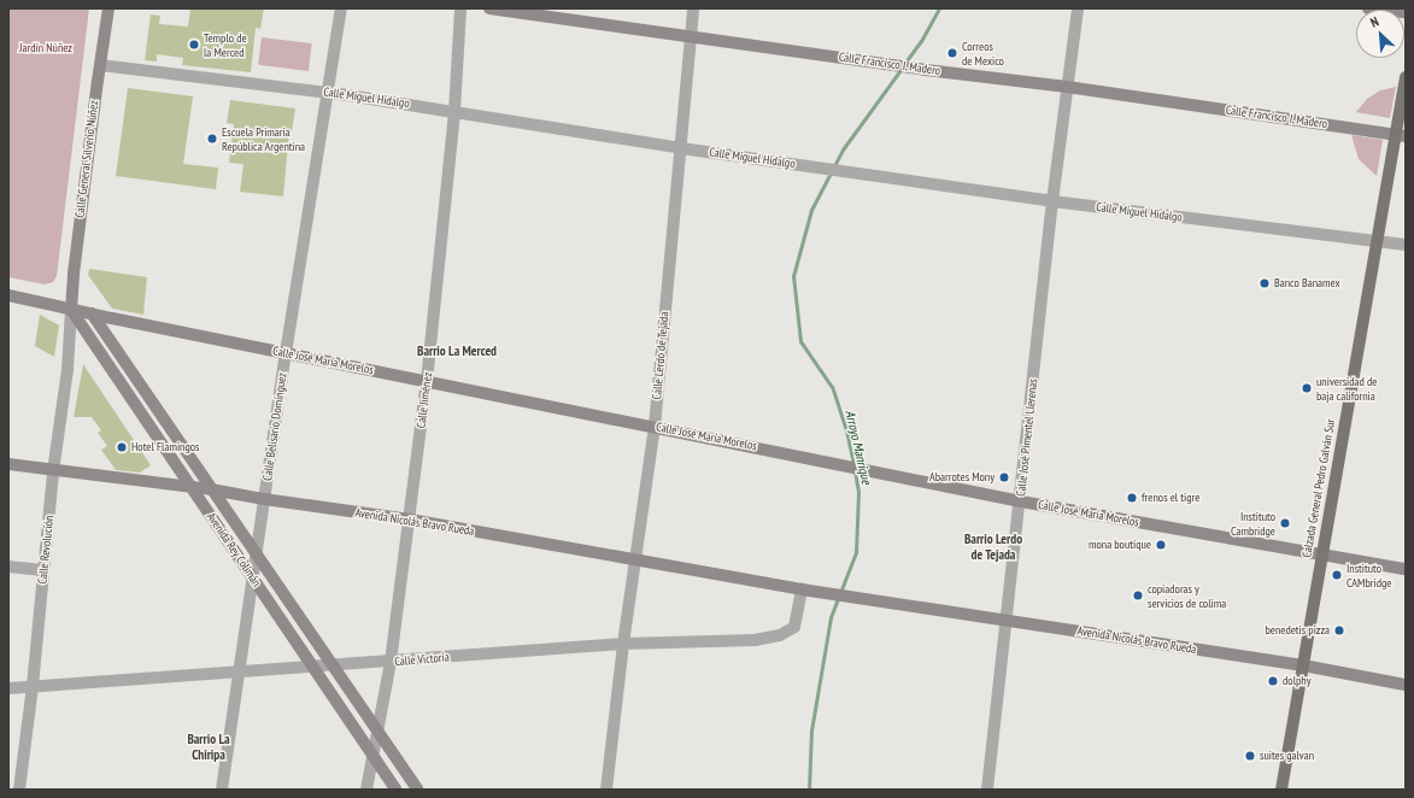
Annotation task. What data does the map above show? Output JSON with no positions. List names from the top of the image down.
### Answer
{
  "streets": {
    "main road": ["Calzada General Pedro Galván Sur"],
    "street": [
      "Calle Francisco I. Madero",
      "Calle Miguel Hidalgo",
      "Calle General Silverio Núñez",
      "Calle Lerdo de Tejada",
      "Calle José María Morelos",
      "Calle Jiménez",
      "Calle Belisario Domínguez",
      "Calle José Pimentel Llerenas",
      "Avenida Nicolás Bravo Rueda",
      "Calle Revolución",
      "Avenida Rey Colimán",
      "Calle Victoria"
    ]
  },
  "crossings": [
    ["Calle Francisco I. Madero", "Calle Lerdo de Tejada"],
    ["Calle Francisco I. Madero", "Calle José Pimentel Llerenas"],
    ["Calle Francisco I. Madero", "Calzada General Pedro Galván Sur"],
    ["Calle Miguel Hidalgo", "Calle General Silverio Núñez"],
    ["Calle Miguel Hidalgo", "Calle Lerdo de Tejada"],
    ["Calle Miguel Hidalgo", "Calle Jiménez"],
    ["Calle Miguel Hidalgo", "Calle Belisario Domínguez"],
    ["Calle Miguel Hidalgo", "Calle José Pimentel Llerenas"],
    ["Calle Miguel Hidalgo", "Calzada General Pedro Galván Sur"],
    ["Calle General Silverio Núñez", "Calle José María Morelos"],
    ["Calle General Silverio Núñez", "Calle Revolución"],
    ["Calle General Silverio Núñez", "Avenida Rey Colimán"],
    ["Calle Lerdo de Tejada", "Calle José María Morelos"],
    ["Calle Lerdo de Tejada", "Avenida Nicolás Bravo Rueda"],
    ["Calle Lerdo de Tejada", "Calle Victoria"],
    ["Calle José María Morelos", "Calle Jiménez"],
    ["Calle José María Morelos", "Calle Belisario Domínguez"],
    ["Calle José María Morelos", "Calle José Pimentel Llerenas"],
    ["Calle José María Morelos", "Calzada General Pedro Galván Sur"],
    ["Calle José María Morelos", "Calle Revolución"],
    ["Calle José María Morelos", "Avenida Rey Colimán"],
    ["Calle Jiménez", "Avenida Nicolás Bravo Rueda"],
    ["Calle Jiménez", "Avenida Rey Colimán"],
    ["Calle Jiménez", "Calle Victoria"],
    ["Calle Belisario Domínguez", "Avenida Nicolás Bravo Rueda"],
    ["Calle Belisario Domínguez", "Avenida Rey Colimán"],
    ["Calle Belisario Domínguez", "Calle Victoria"],
    ["Calle José Pimentel Llerenas", "Avenida Nicolás Bravo Rueda"],
    ["Calzada General Pedro Galván Sur", "Avenida Nicolás Bravo Rueda"],
    ["Avenida Nicolás Bravo Rueda", "Calle Revolución"],
    ["Avenida Nicolás Bravo Rueda", "Avenida Rey Colimán"],
    ["Avenida Nicolás Bravo Rueda", "Calle Victoria"],
    ["Calle Revolución", "Avenida Rey Colimán"],
    ["Calle Revolución", "Calle Victoria"],
    ["Avenida Rey Colimán", "Calle Victoria"]
  ],
  "districts": ["Barrio La Merced", "Barrio Lerdo de Tejada", "Barrio La Chiripa"],
  "water": ["Arroyo Manrique"],
  "parks": ["Jardín Núñez"],
  "places": [
    "Templo de la Merced",
    "Correos de Mexico",
    "Escuela Primaria República Argentina",
    "Banco Banamex",
    "universidad de baja california",
    "Hotel Flamingos",
    "Abarrotes Mony",
    "frenos el tigre",
    "Instituto Cambridge",
    "mona boutique",
    "Instituto CAMbridge",
    "copiadoras y servicios de colima",
    "benedetis pizza",
    "dolphy",
    "suites galvan"
  ],
  "north": "top left"
}
